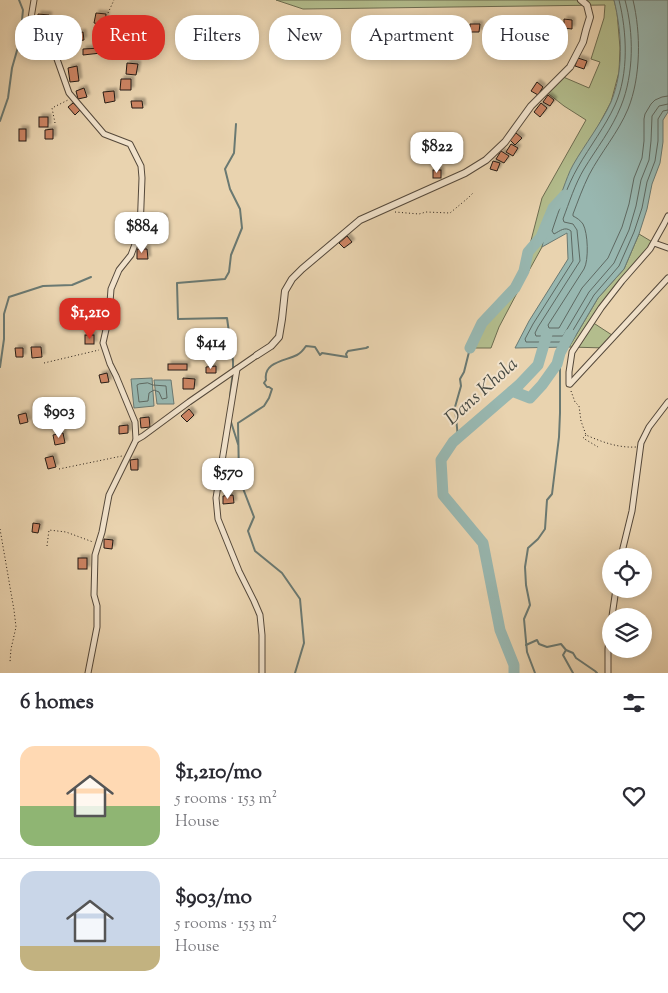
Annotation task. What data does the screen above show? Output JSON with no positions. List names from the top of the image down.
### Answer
{
  "water": ["Dans Khola"],
  "page": {
    "chip": [
      "Buy",
      "Rent",
      "Filters",
      "New",
      "Apartment",
      "House"
    ],
    "price": [
      "$822",
      "$884",
      "$1,210",
      "$414",
      "$903",
      "$570"
    ],
    "heading": "6 homes",
    "list": [
      {
        "name": "$1,210/mo",
        "note": "5 rooms · 153 m² · House"
      },
      {
        "name": "$903/mo",
        "note": "5 rooms · 153 m² · House"
      }
    ]
  }
}
